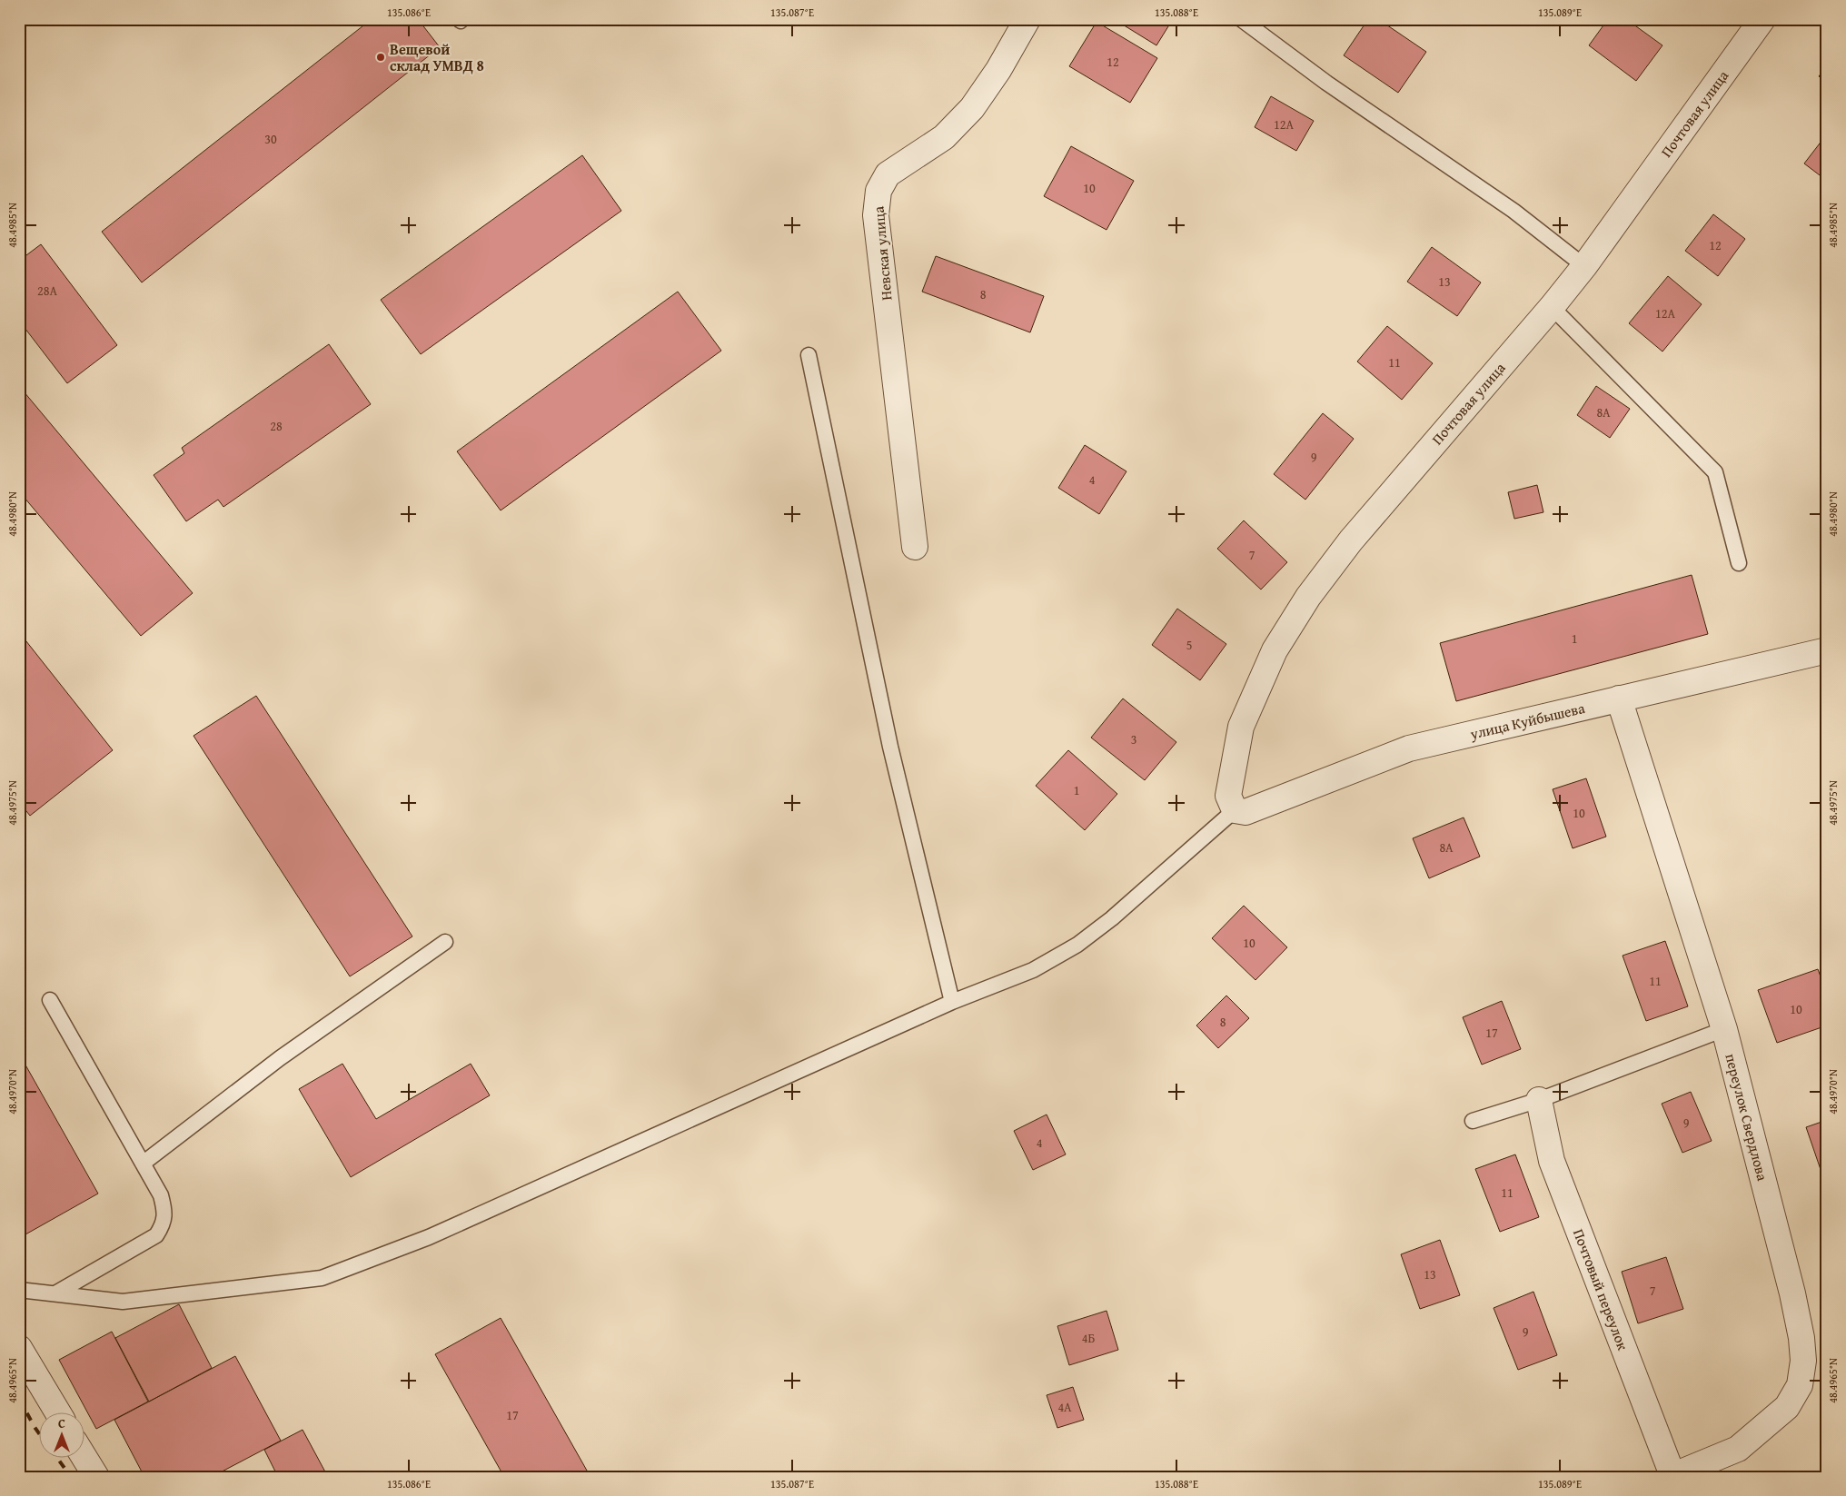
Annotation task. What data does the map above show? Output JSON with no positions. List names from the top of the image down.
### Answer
{
  "streets": {
    "street": [
      "Почтовая улица",
      "Невская улица",
      "улица Куйбышева",
      "переулок Свердлова",
      "Почтовый переулок"
    ]
  },
  "crossings": [
    ["Почтовая улица", "улица Куйбышева"],
    ["улица Куйбышева", "переулок Свердлова"],
    ["переулок Свердлова", "Почтовый переулок"]
  ],
  "places": ["Вещевой склад УМВД 8"],
  "house_numbers": [
    "12",
    "12А",
    "30",
    "10",
    "12",
    "13",
    "28А",
    "8",
    "12А",
    "11",
    "8А",
    "28",
    "9",
    "4",
    "7",
    "1",
    "5",
    "3",
    "1",
    "10",
    "8А",
    "10",
    "11",
    "10",
    "8",
    "17",
    "9",
    "4",
    "11",
    "13",
    "7",
    "9",
    "4Б",
    "4А",
    "17"
  ],
  "north": "top",
  "coordinates": [
    "135.086°E",
    "135.087°E",
    "135.088°E",
    "135.089°E",
    "48.4985°N",
    "48.4980°N",
    "48.4975°N",
    "48.4970°N",
    "48.4965°N"
  ]
}
